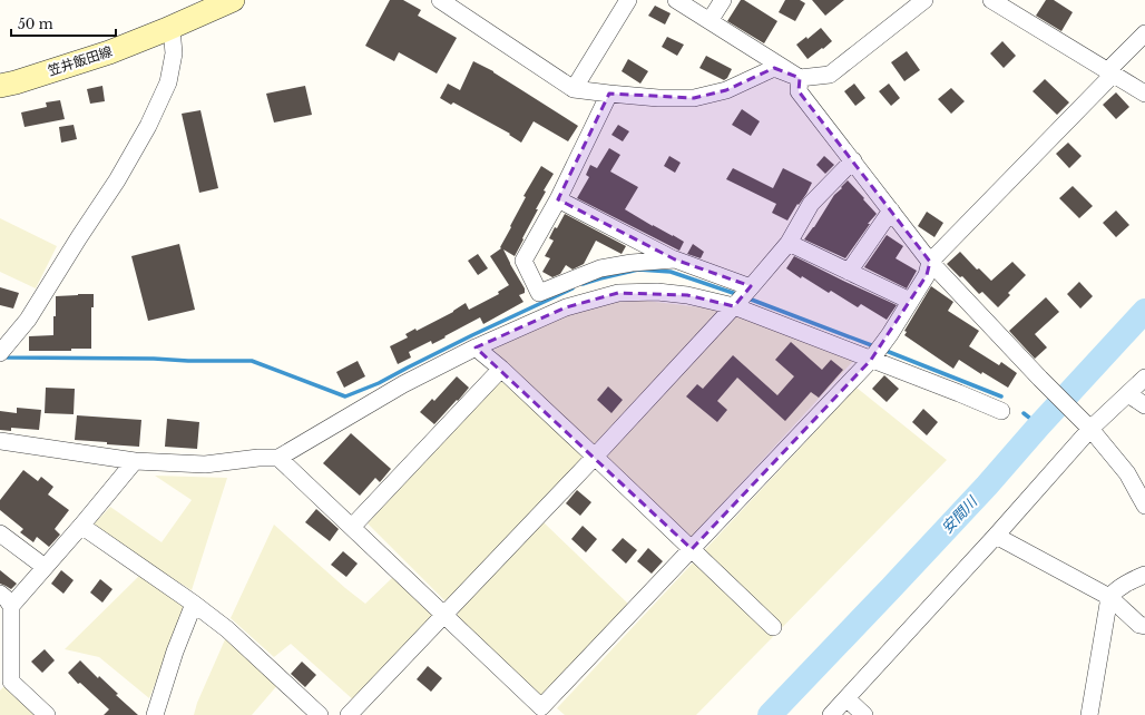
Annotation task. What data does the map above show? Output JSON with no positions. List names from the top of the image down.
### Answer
{
  "streets": {
    "main road": ["笠井飯田線"]
  },
  "water": ["安間川"],
  "scale_bar": "50 m"
}
